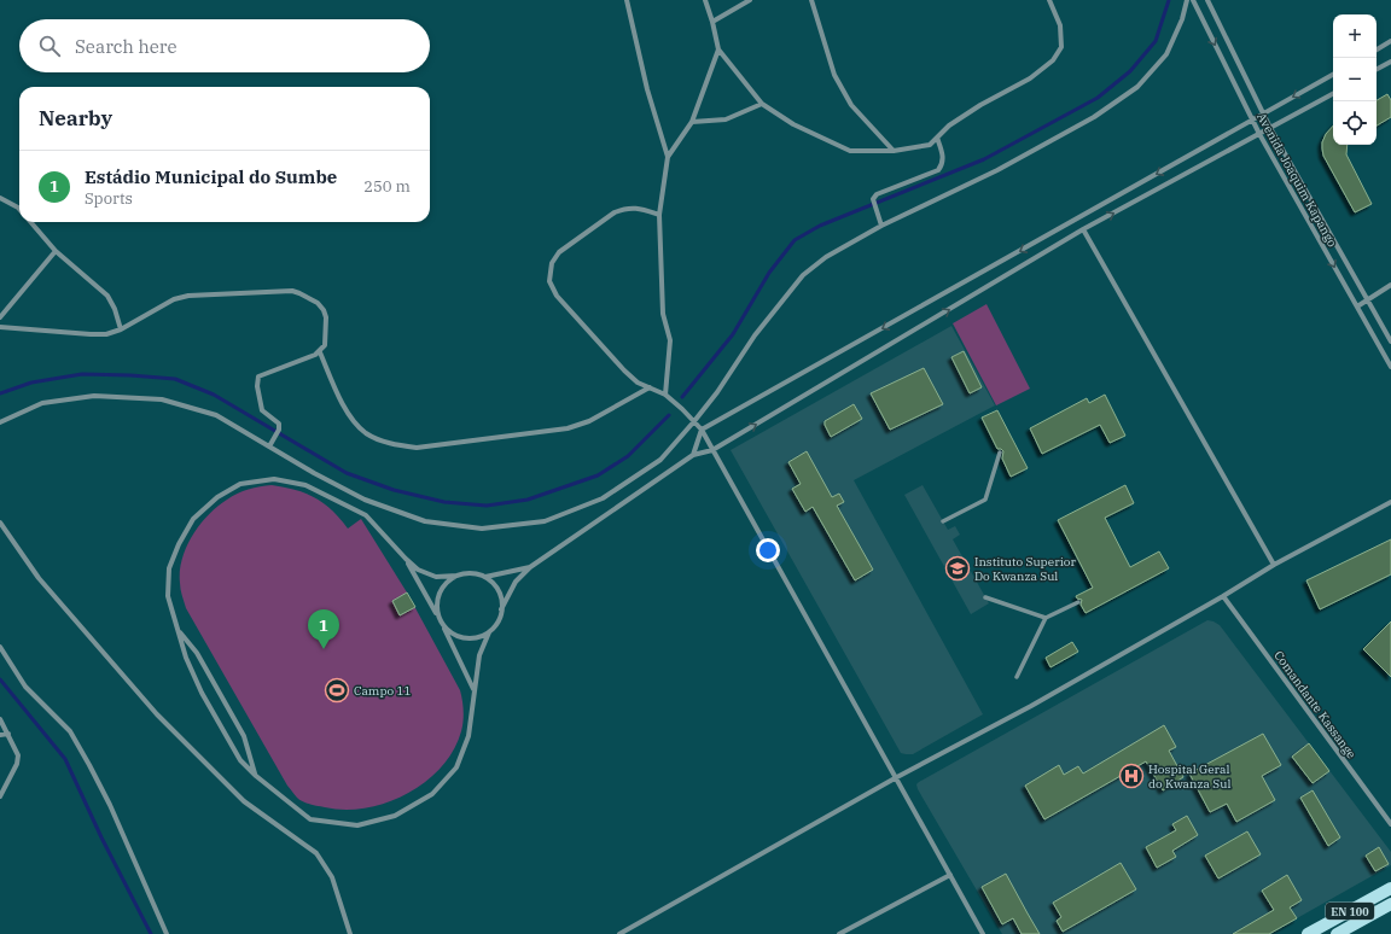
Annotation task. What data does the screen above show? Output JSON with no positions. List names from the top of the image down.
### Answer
{
  "streets": {
    "main road": ["EN 100"],
    "street": ["Avenida Joaquim Kapango", "Comandante Kassange"]
  },
  "places": {
    "school or university": ["Instituto Superior Do Kwanza Sul"],
    "sports": ["Campo 11"],
    "hospital": ["Hospital Geral do Kwanza Sul"]
  },
  "page": {
    "map_buttons": ["+", "−"],
    "search": "Search here",
    "heading": "Nearby",
    "list": [
      {
        "mark": "1",
        "name": "Estádio Municipal do Sumbe",
        "note": "Sports",
        "value": "250 m"
      }
    ],
    "pins": "1"
  }
}
